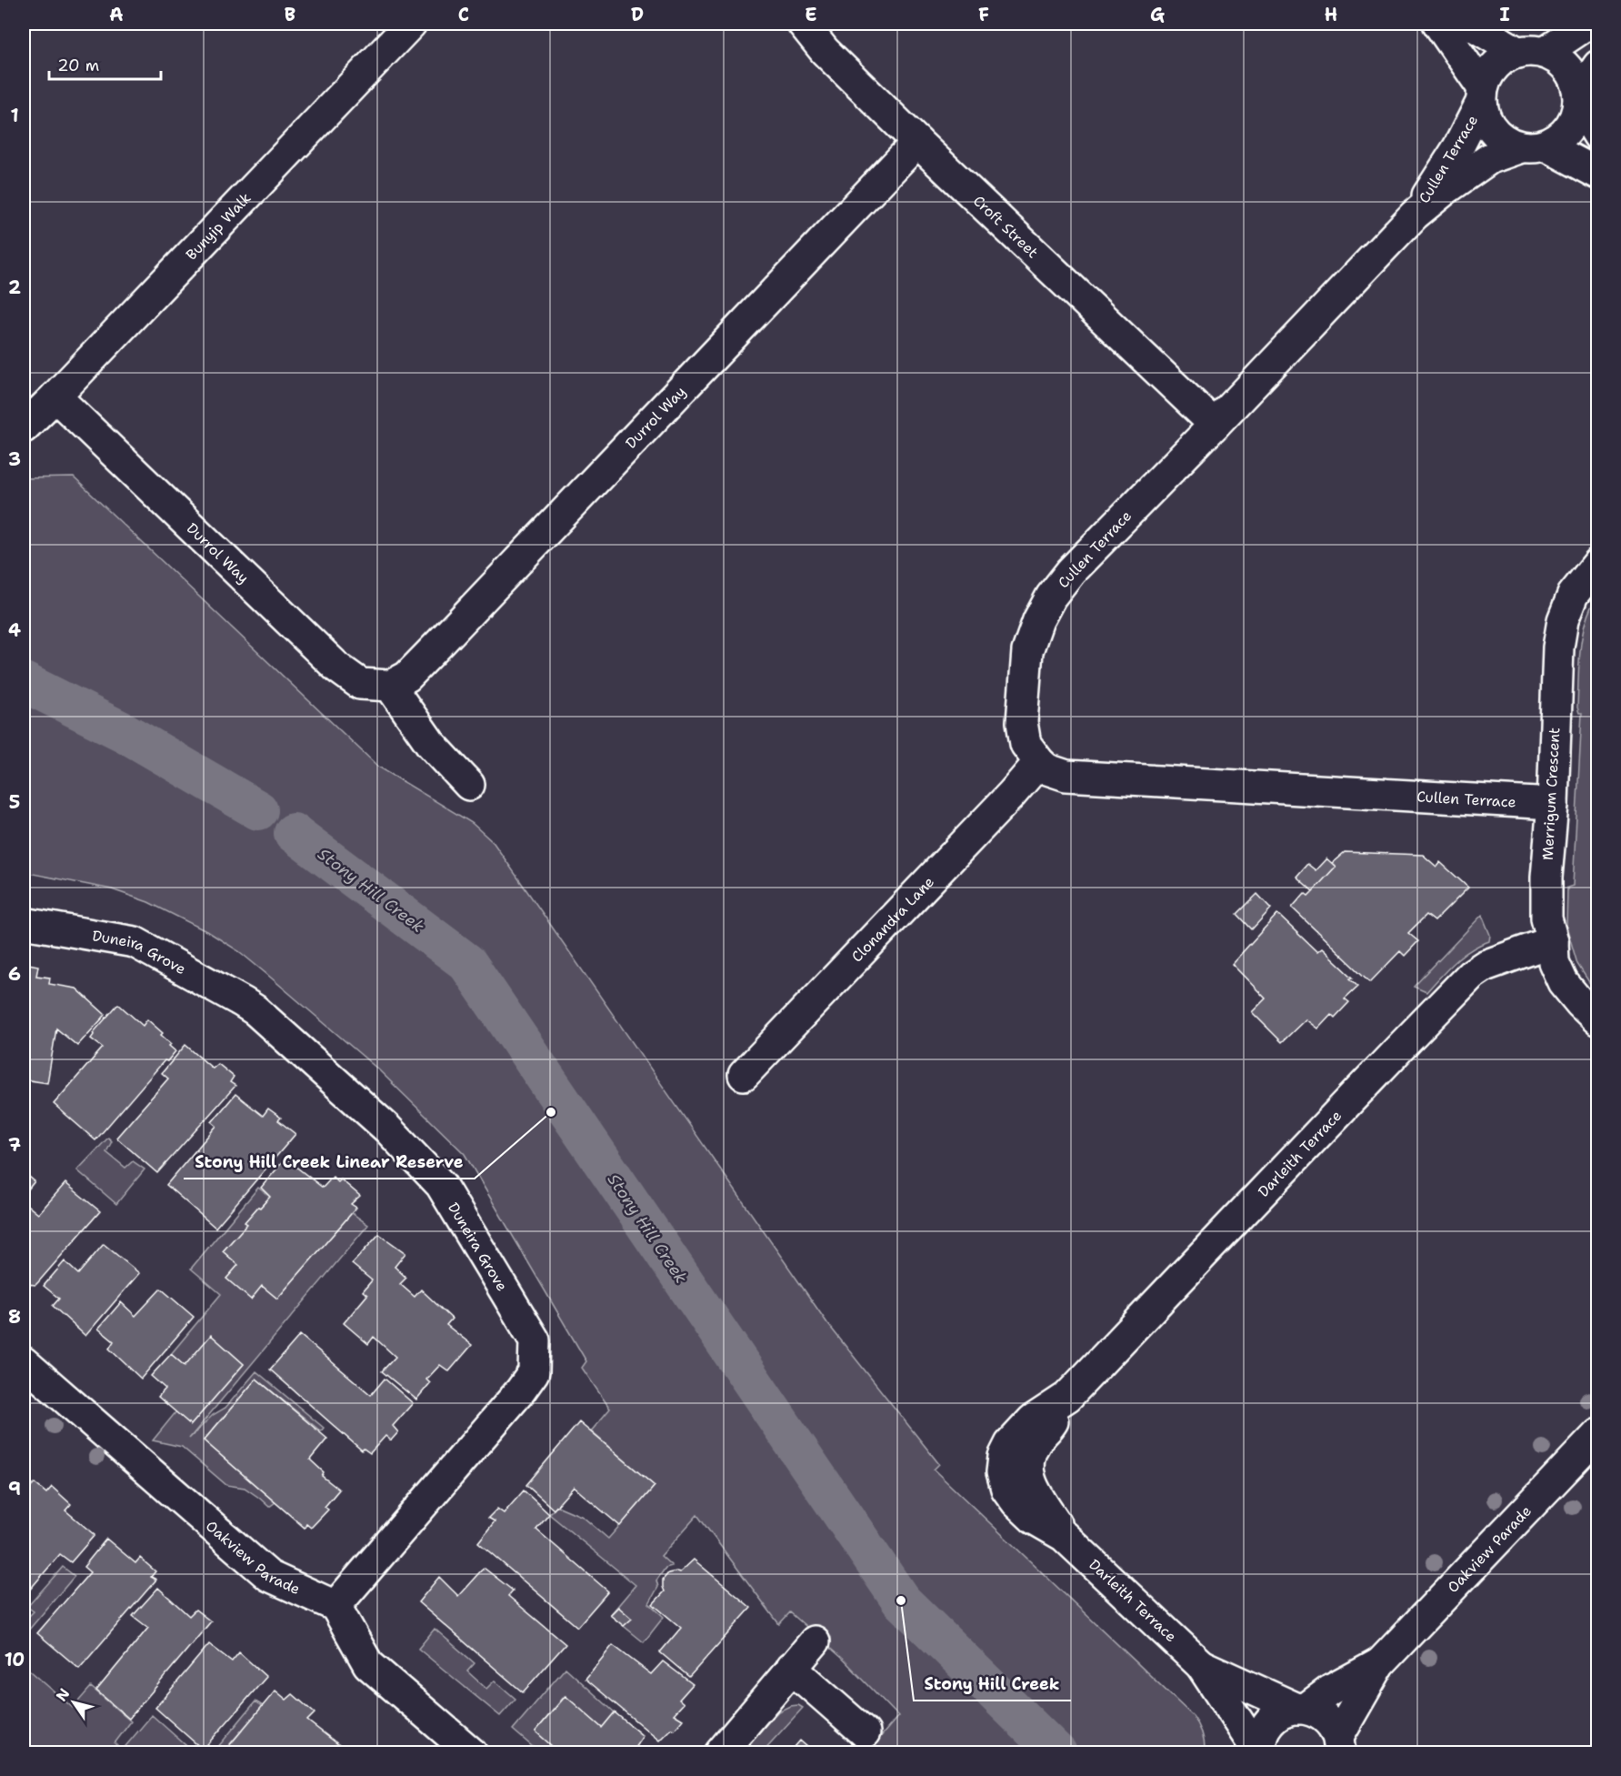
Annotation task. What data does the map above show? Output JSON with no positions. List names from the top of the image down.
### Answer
{
  "streets": {
    "street": [
      "Cullen Terrace",
      "Bunyip Walk",
      "Croft Street",
      "Durrol Way",
      "Merrigum Crescent",
      "Clonandra Lane",
      "Duneira Grove",
      "Darleith Terrace",
      "Oakview Parade"
    ]
  },
  "crossings": [
    ["Cullen Terrace", "Croft Street"],
    ["Cullen Terrace", "Merrigum Crescent"],
    ["Cullen Terrace", "Clonandra Lane"],
    ["Bunyip Walk", "Durrol Way"],
    ["Croft Street", "Durrol Way"],
    ["Merrigum Crescent", "Darleith Terrace"],
    ["Duneira Grove", "Oakview Parade"],
    ["Darleith Terrace", "Oakview Parade"]
  ],
  "water": ["Stony Hill Creek"],
  "places": ["Stony Hill Creek Linear Reserve", "Stony Hill Creek"],
  "scale_bar": "20 m",
  "north": "top left",
  "grid": {
    "columns": [
      "A",
      "B",
      "C",
      "D",
      "E",
      "F",
      "G",
      "H",
      "I"
    ],
    "rows": [
      "1",
      "2",
      "3",
      "4",
      "5",
      "6",
      "7",
      "8",
      "9",
      "10"
    ]
  }
}
